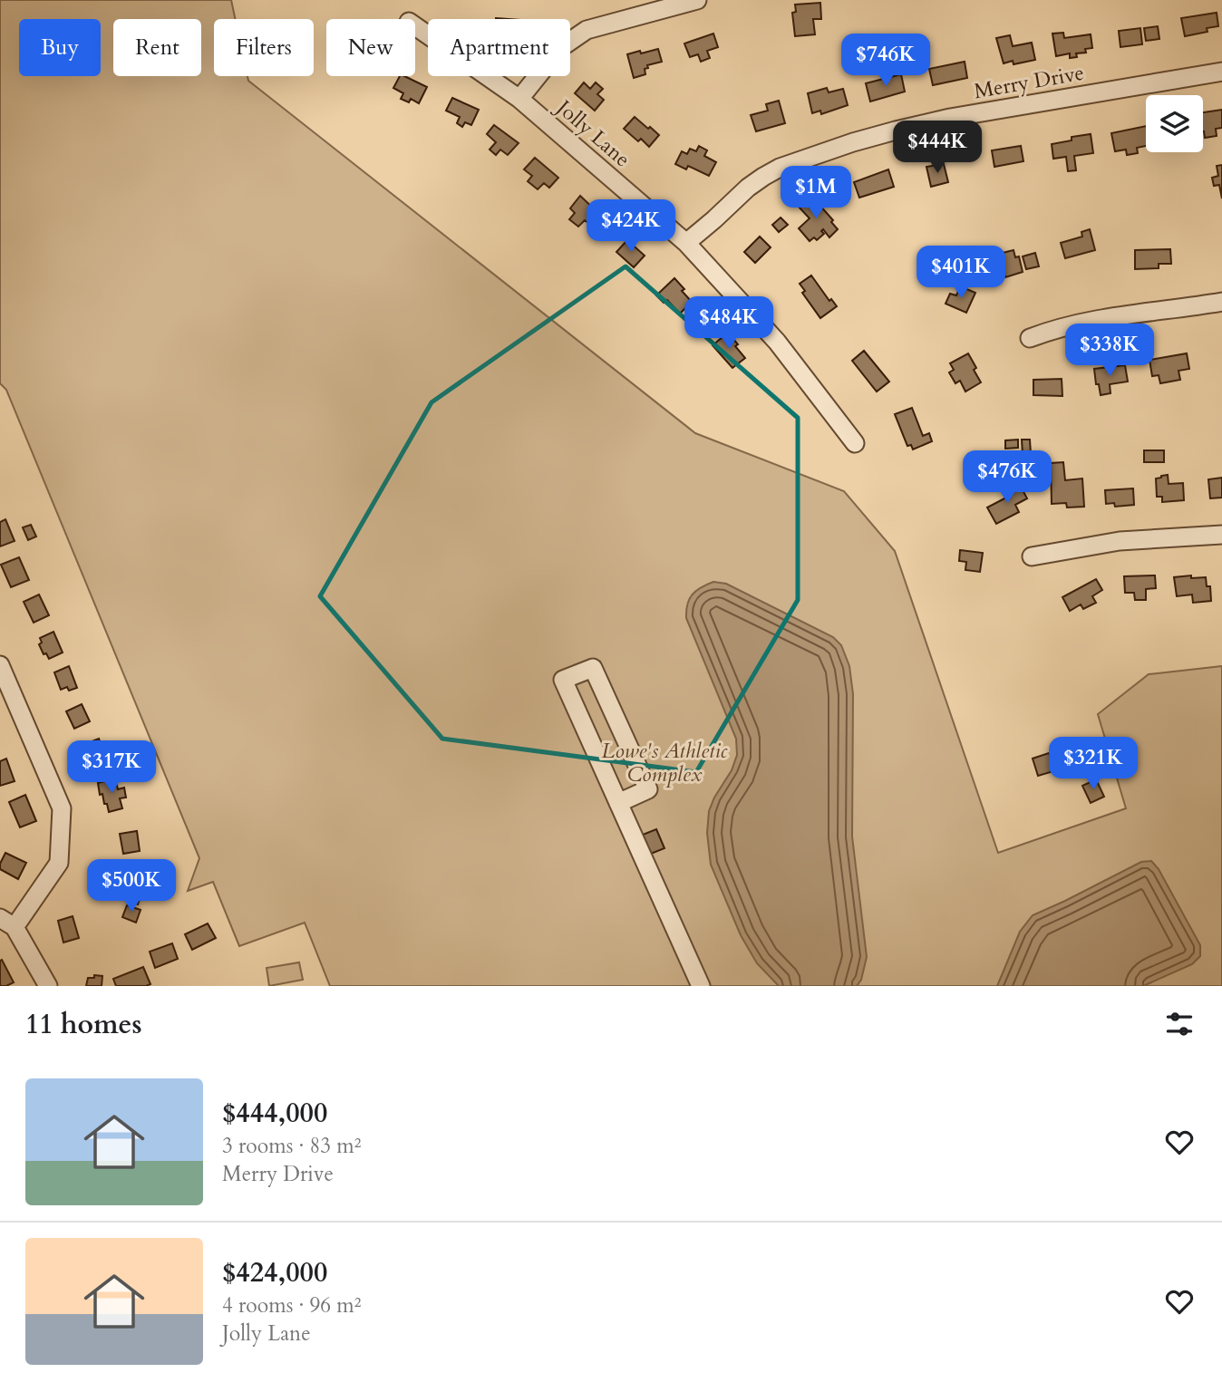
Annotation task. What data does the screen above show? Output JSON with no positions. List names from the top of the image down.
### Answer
{
  "streets": {
    "street": ["Merry Drive", "Jolly Lane"]
  },
  "crossings": [
    ["Merry Drive", "Jolly Lane"]
  ],
  "parks": ["Lowe's Athletic Complex"],
  "page": {
    "chip": [
      "Buy",
      "Rent",
      "Filters",
      "New",
      "Apartment"
    ],
    "price": [
      "$746K",
      "$444K",
      "$1M",
      "$424K",
      "$401K",
      "$484K",
      "$338K",
      "$476K",
      "$321K",
      "$317K",
      "$500K"
    ],
    "heading": "11 homes",
    "list": [
      {
        "name": "$444,000",
        "note": "3 rooms · 83 m² · Merry Drive"
      },
      {
        "name": "$424,000",
        "note": "4 rooms · 96 m² · Jolly Lane"
      }
    ]
  }
}
